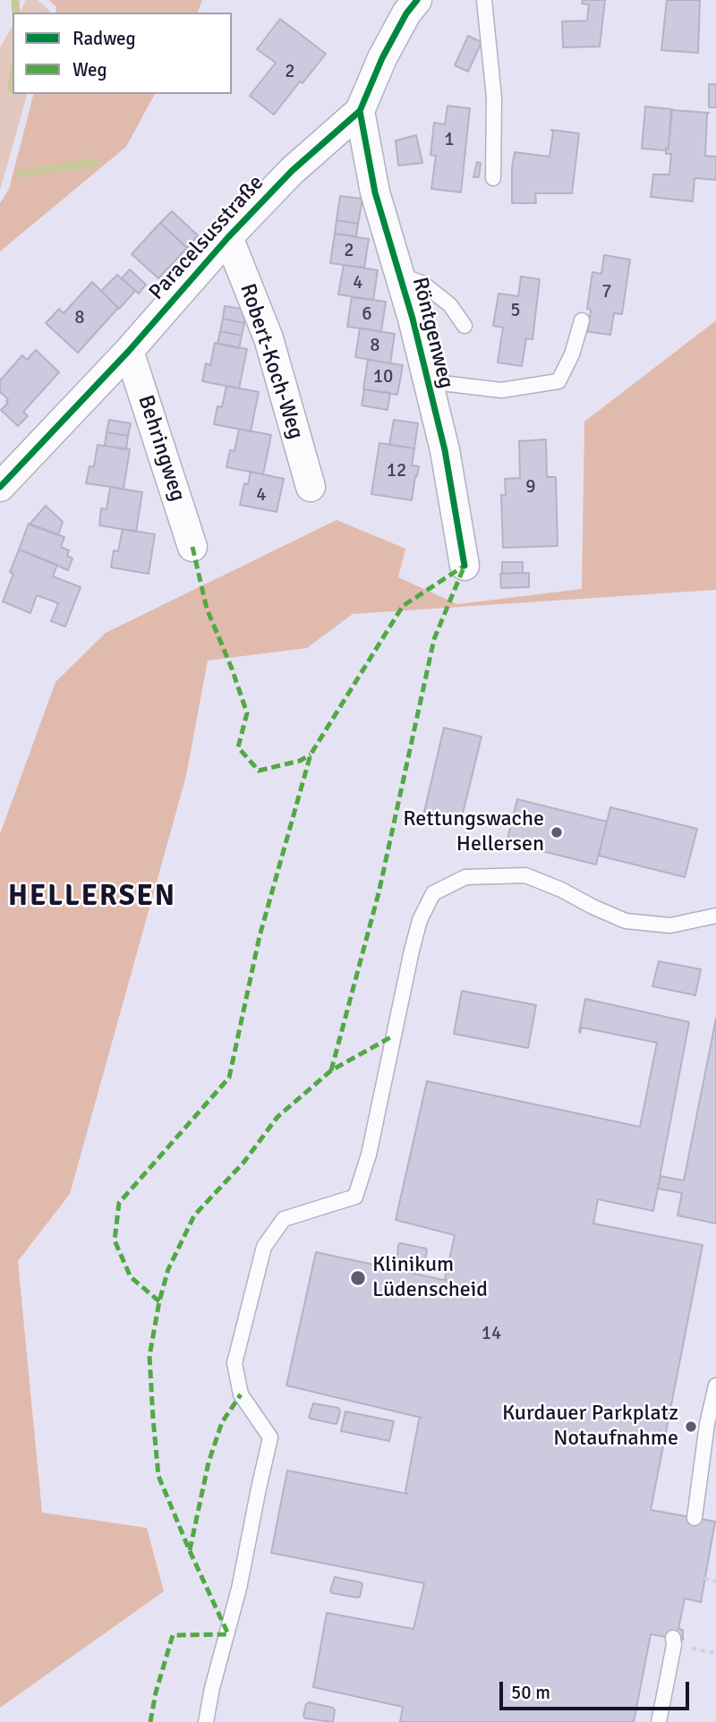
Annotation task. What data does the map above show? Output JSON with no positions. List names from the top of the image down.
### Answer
{
  "streets": {
    "street": [
      "Paracelsusstraße",
      "Röntgenweg",
      "Robert-Koch-Weg",
      "Behringweg"
    ]
  },
  "crossings": [
    ["Paracelsusstraße", "Röntgenweg"],
    ["Paracelsusstraße", "Robert-Koch-Weg"],
    ["Paracelsusstraße", "Behringweg"]
  ],
  "districts": ["HELLERSEN"],
  "places": ["Rettungswache Hellersen", "Klinikum Lüdenscheid", "Kurdauer Parkplatz Notaufnahme"],
  "house_numbers": [
    "2",
    "1",
    "2",
    "4",
    "7",
    "5",
    "6",
    "8",
    "8",
    "10",
    "12",
    "9",
    "4",
    "14"
  ],
  "legend": ["Radweg", "Weg"],
  "scale_bar": "50 m"
}
